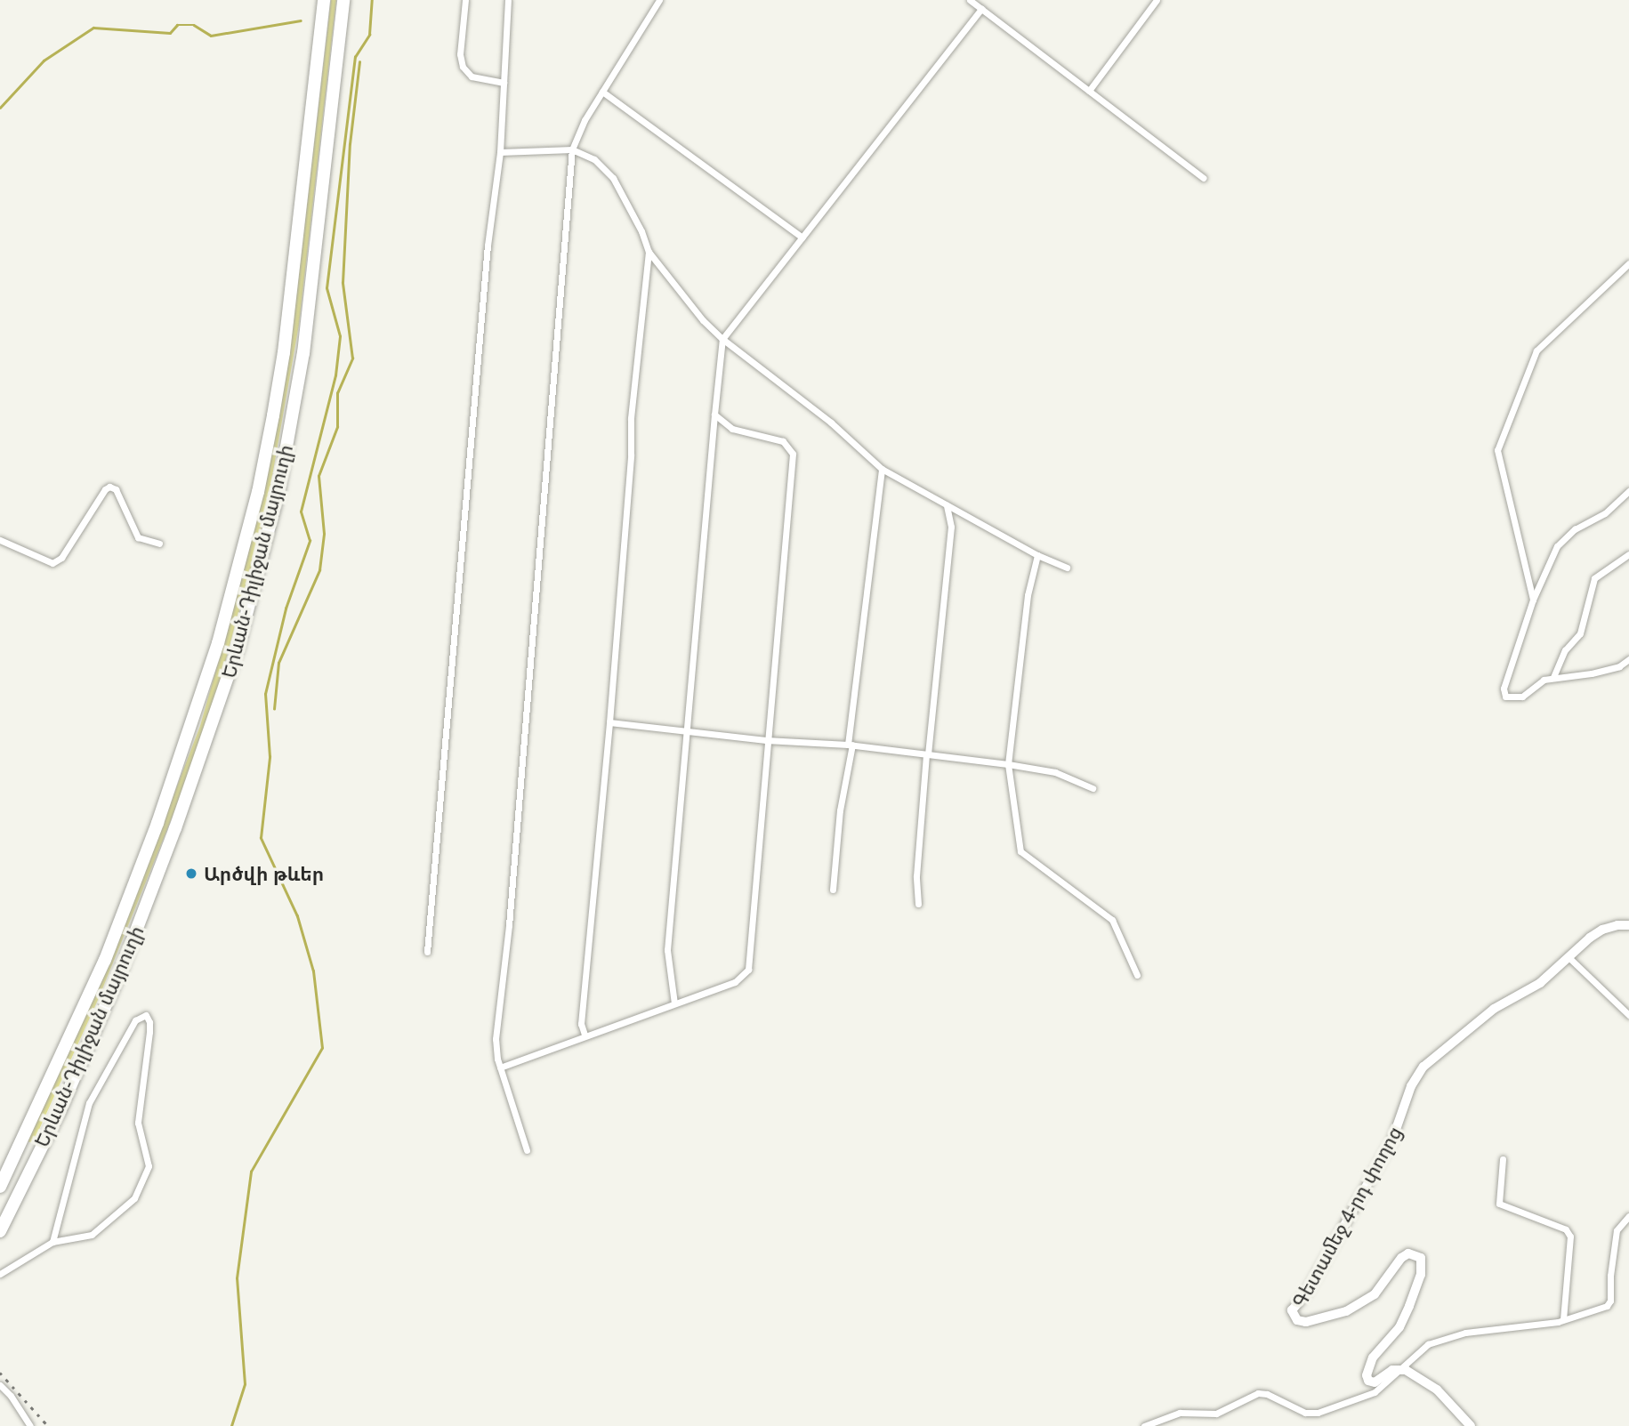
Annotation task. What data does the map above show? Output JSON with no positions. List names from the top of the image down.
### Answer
{
  "streets": {
    "highway": ["Երևան-Դիլիջան մայրուղի"],
    "street": ["Գետամեջ 4-րդ փողոց"]
  },
  "places": ["Արծվի թևեր"]
}
